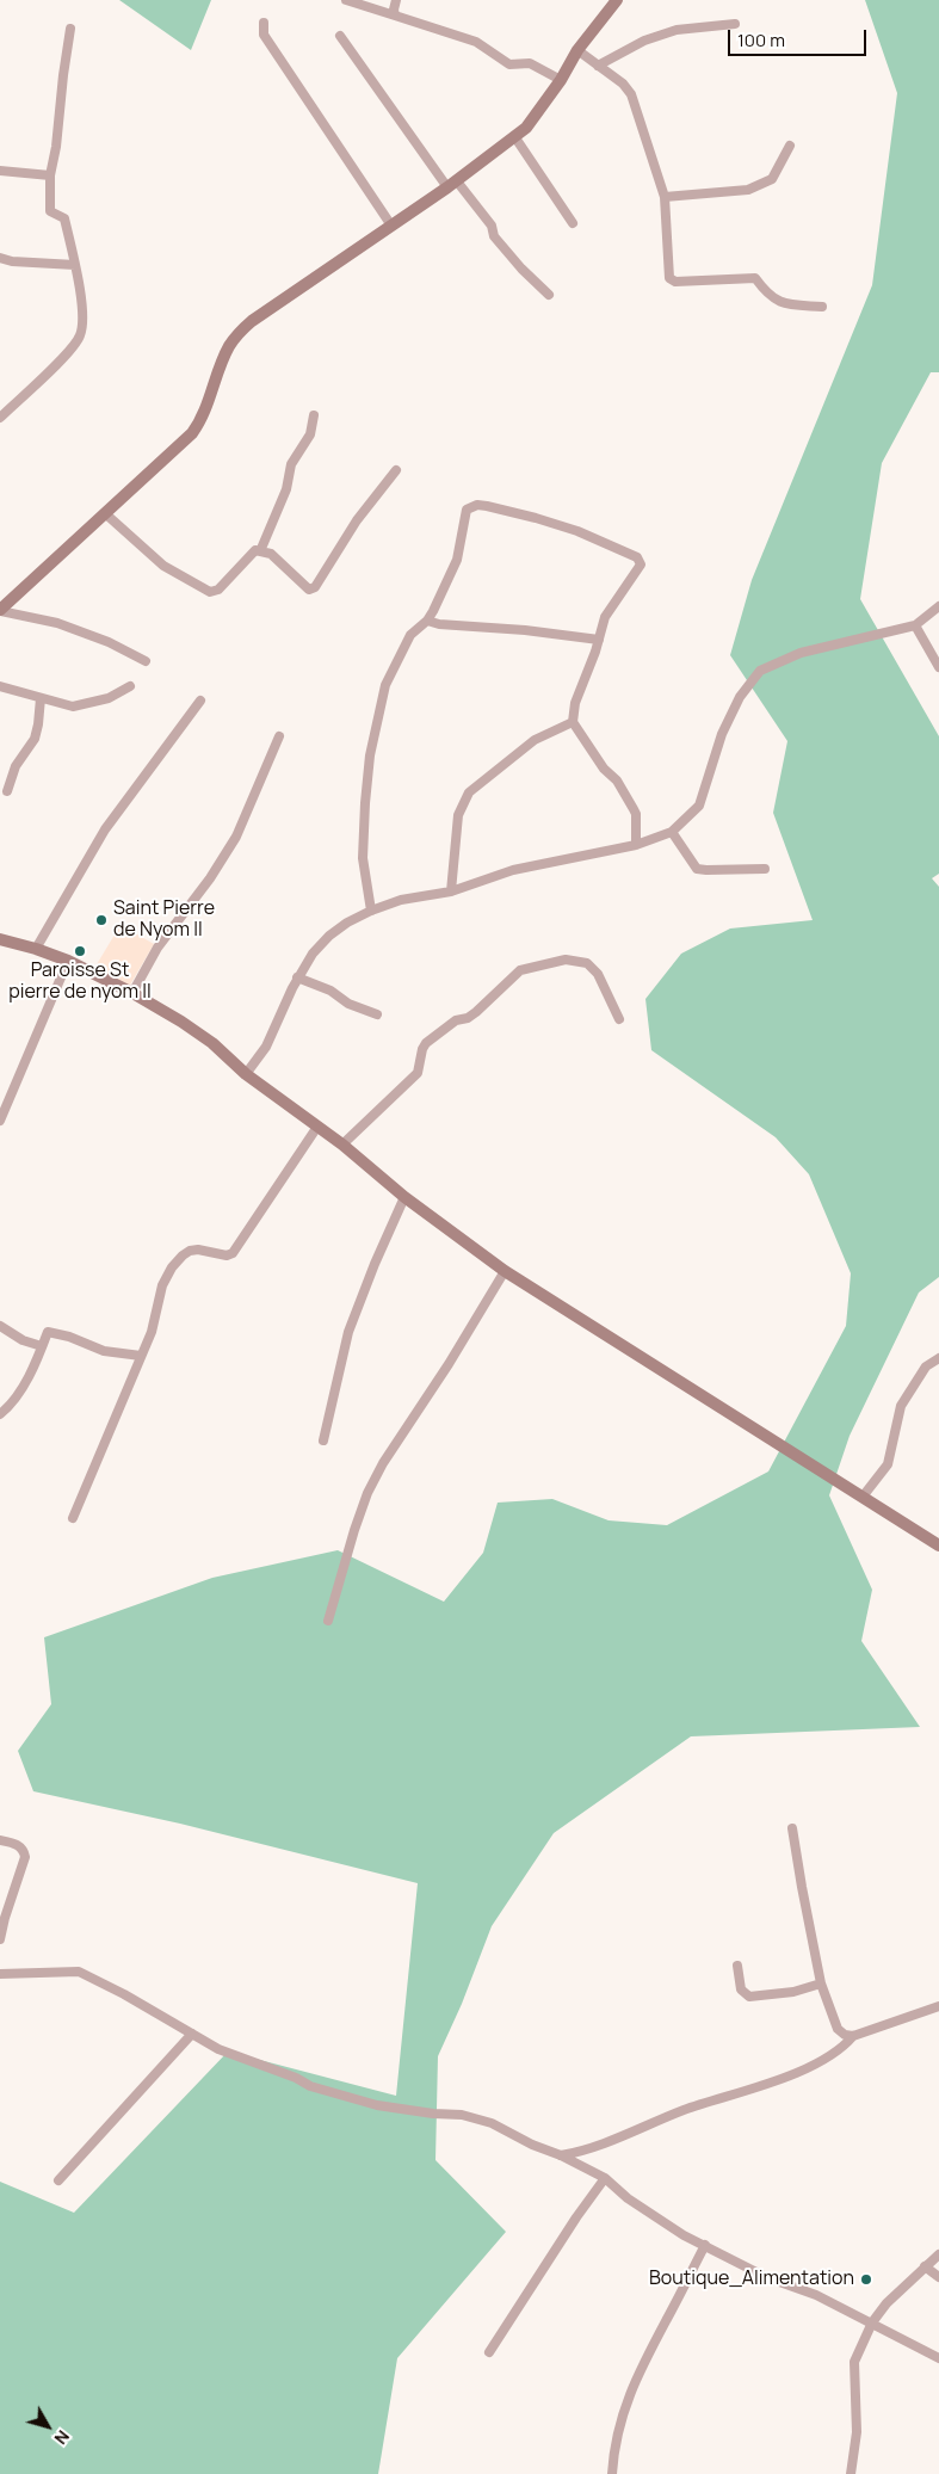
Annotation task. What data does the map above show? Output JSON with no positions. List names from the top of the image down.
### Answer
{
  "places": ["Saint Pierre de Nyom II", "Paroisse St pierre de nyom II", "Boutique_Alimentation"],
  "scale_bar": "100 m",
  "north": "bottom right"
}
